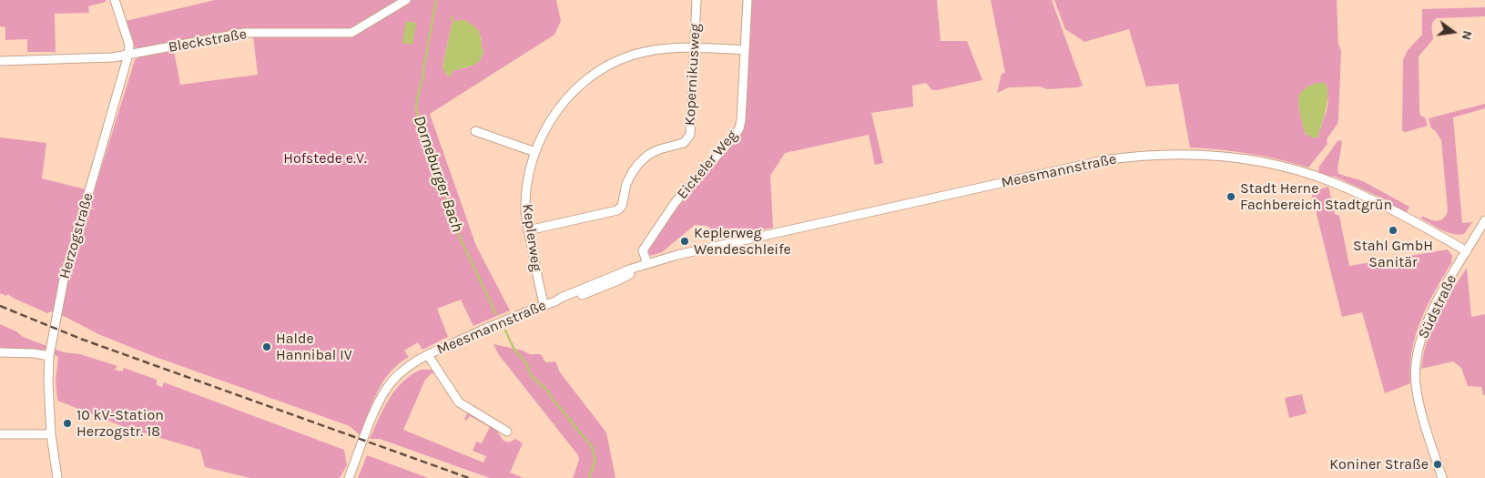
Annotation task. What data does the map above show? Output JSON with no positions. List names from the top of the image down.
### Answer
{
  "streets": {
    "street": [
      "Bleckstraße",
      "Kopernikusweg",
      "Eickeler Weg",
      "Meesmannstraße",
      "Herzogstraße",
      "Keplerweg",
      "Südstraße"
    ]
  },
  "crossings": [
    ["Bleckstraße", "Herzogstraße"],
    ["Kopernikusweg", "Keplerweg"],
    ["Eickeler Weg", "Meesmannstraße"],
    ["Eickeler Weg", "Keplerweg"],
    ["Meesmannstraße", "Keplerweg"],
    ["Meesmannstraße", "Südstraße"]
  ],
  "water": ["Dorneburger Bach"],
  "parks": ["Hofstede e.V."],
  "places": [
    "Stadt Herne Fachbereich Stadtgrün",
    "Stahl GmbH Sanitär",
    "Keplerweg Wendeschleife",
    "Halde Hannibal IV",
    "10 kV-Station Herzogstr. 18",
    "Koniner Straße"
  ],
  "north": "right"
}
